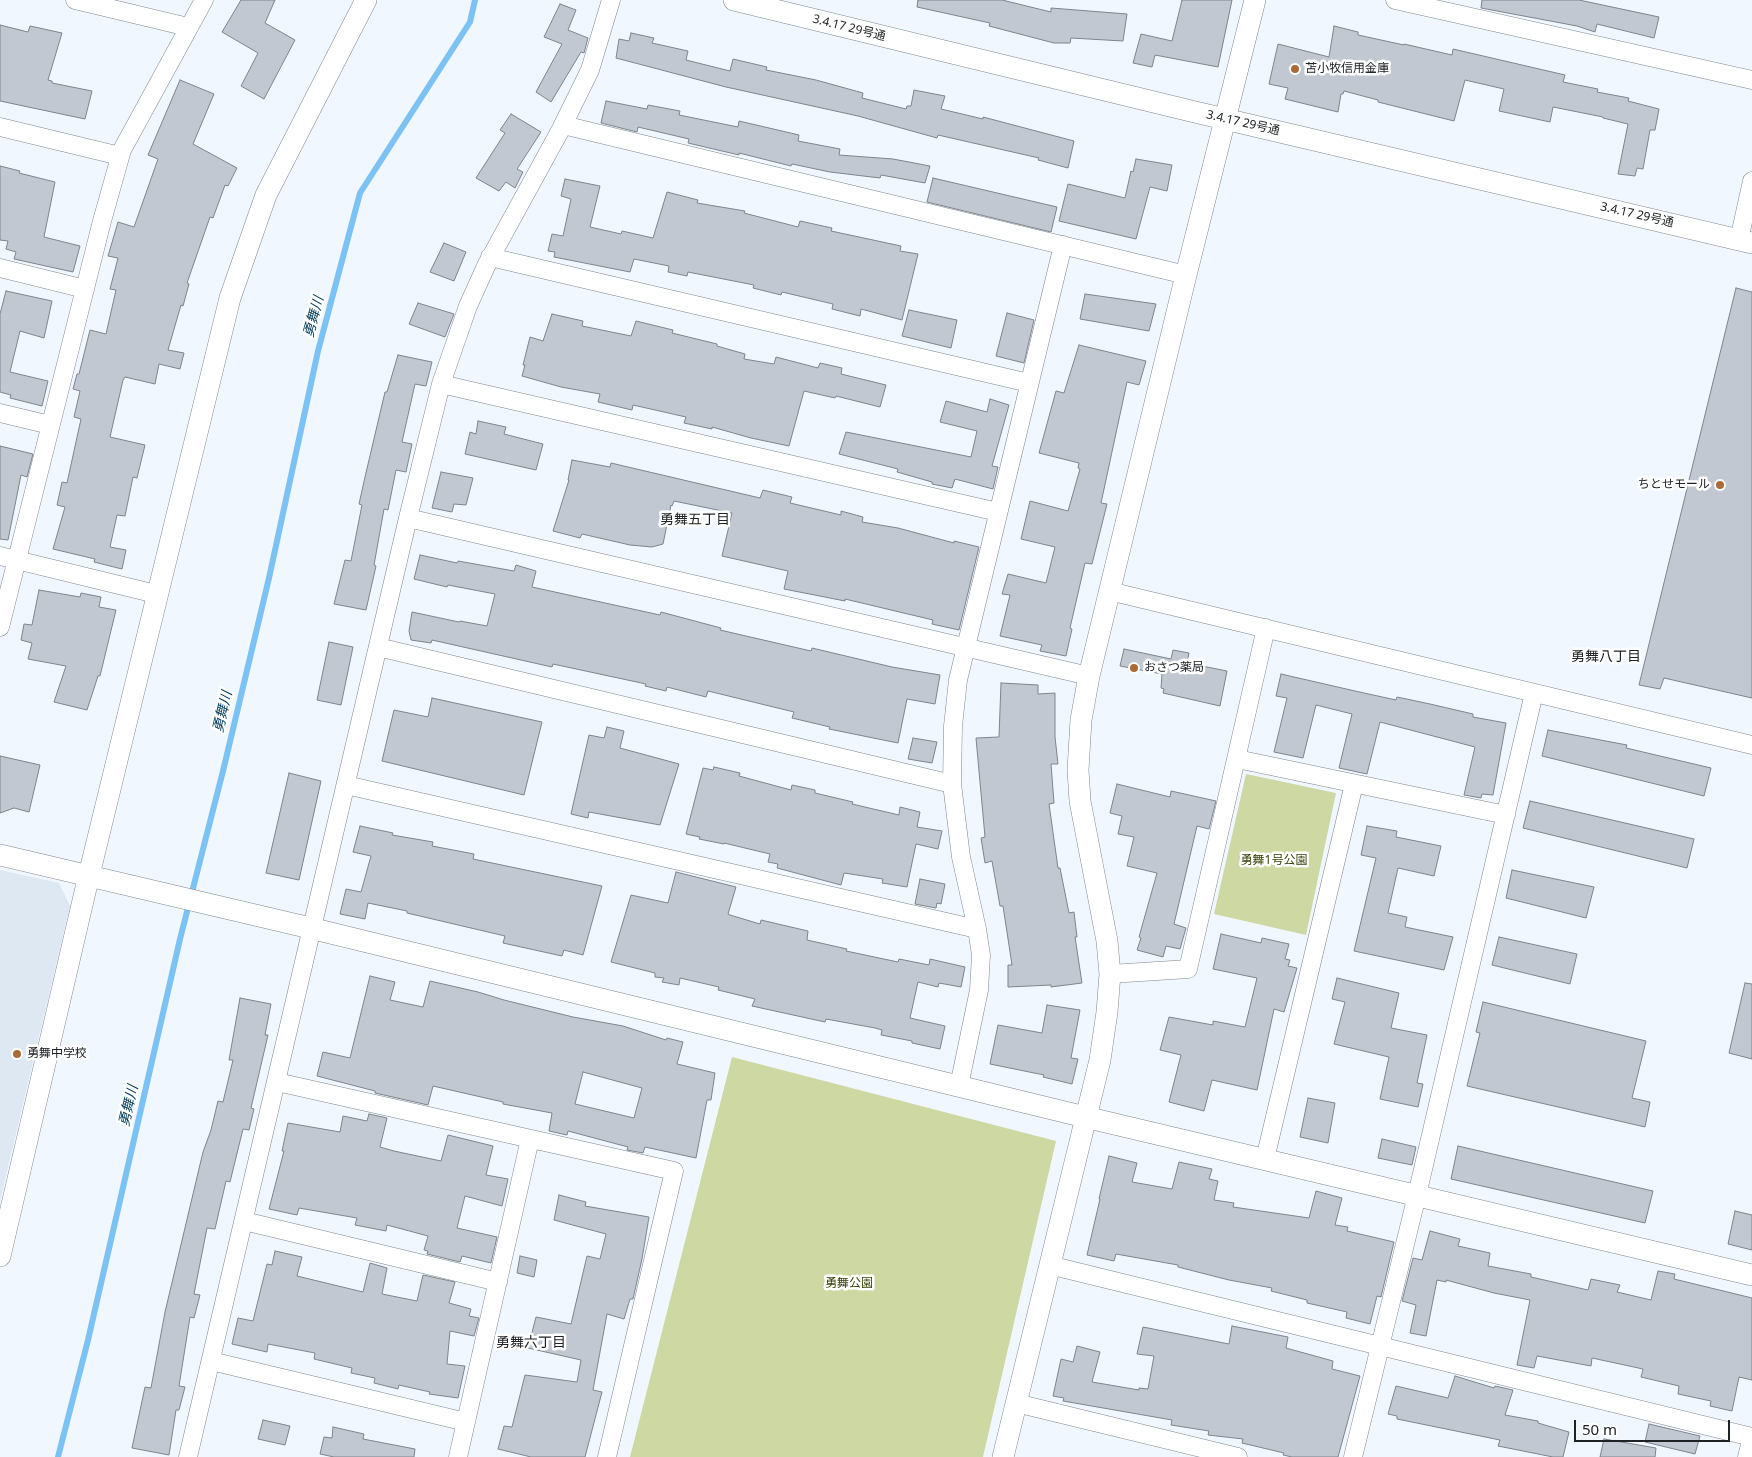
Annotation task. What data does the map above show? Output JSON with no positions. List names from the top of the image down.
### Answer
{
  "streets": {
    "street": ["3.4.17 29号通"]
  },
  "districts": ["勇舞五丁目", "勇舞八丁目", "勇舞六丁目"],
  "water": ["勇舞川"],
  "parks": ["勇舞1号公園", "勇舞公園"],
  "places": [
    "苫小牧信用金庫",
    "ちとせモール",
    "おさつ薬局",
    "勇舞中学校"
  ],
  "scale_bar": "50 m"
}
